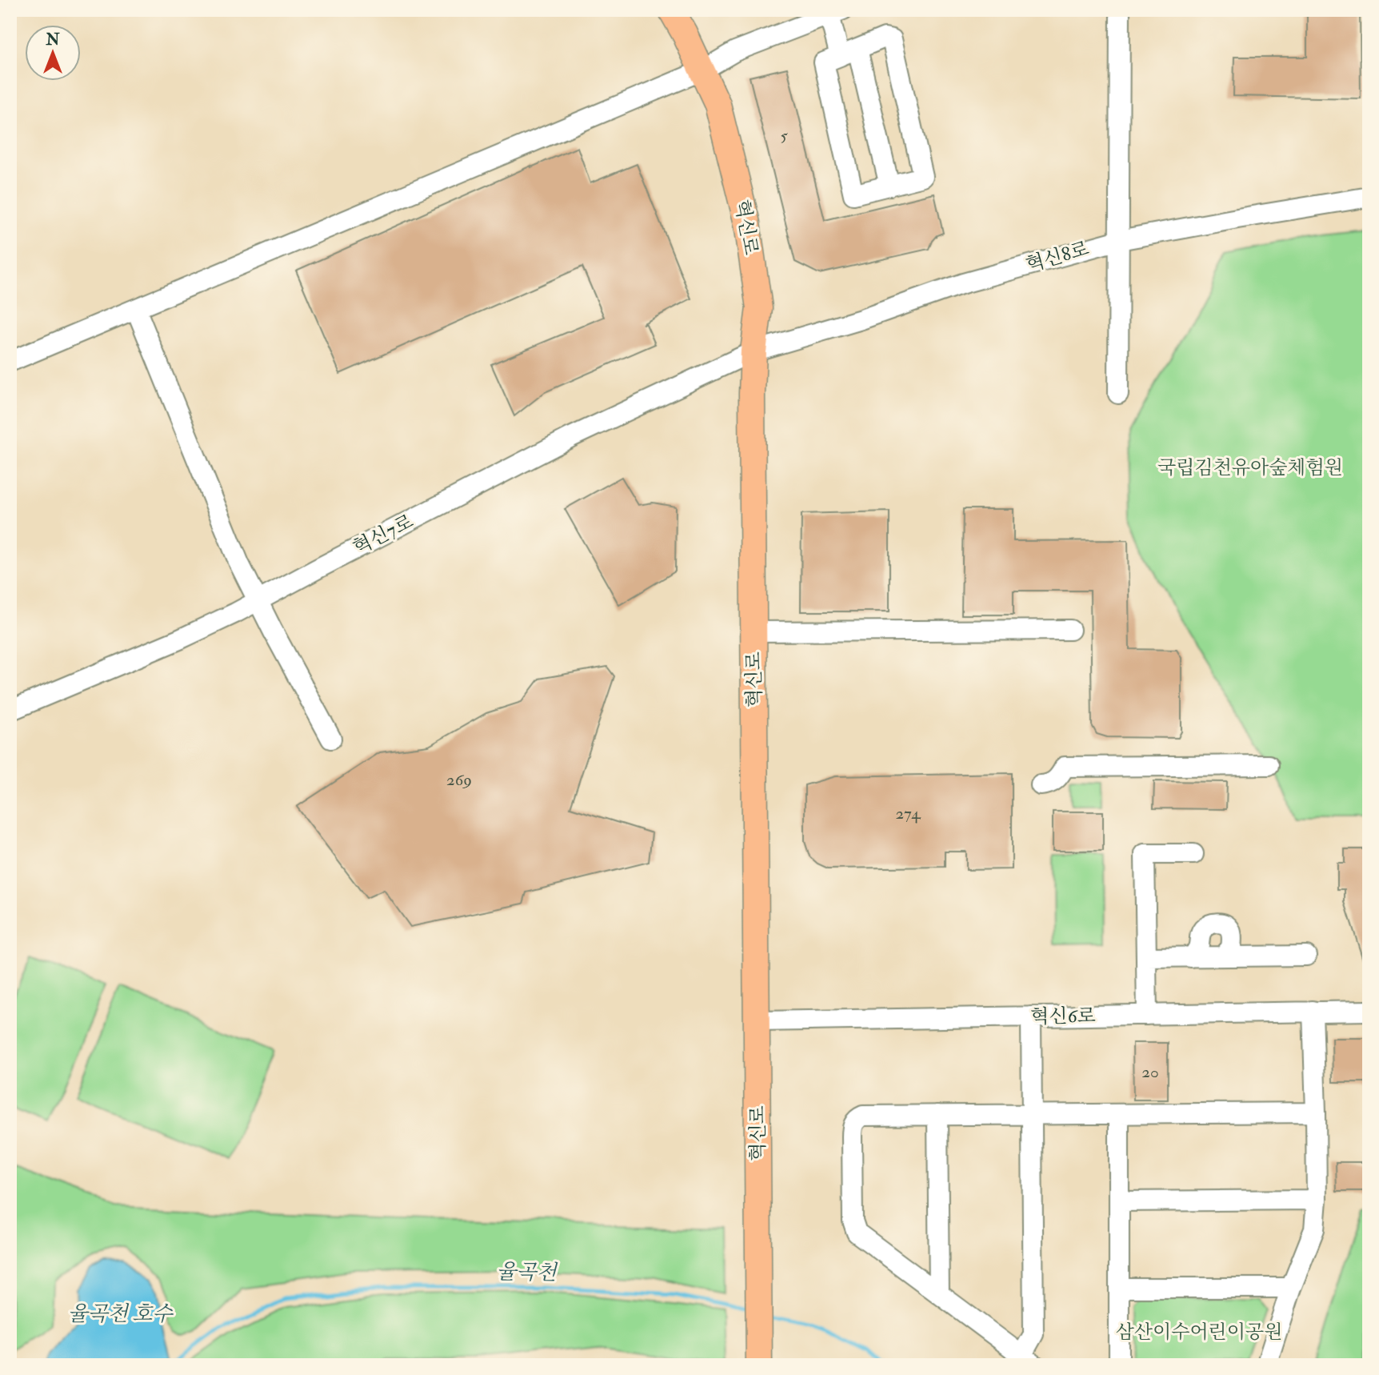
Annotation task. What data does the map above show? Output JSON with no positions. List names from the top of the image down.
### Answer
{
  "streets": {
    "main road": ["혁신로"],
    "street": ["혁신8로", "혁신7로", "혁신6로"]
  },
  "crossings": [
    ["혁신로", "혁신8로"],
    ["혁신로", "혁신7로"],
    ["혁신로", "혁신6로"],
    ["혁신8로", "혁신7로"]
  ],
  "water": ["율곡천", "율곡천 호수"],
  "parks": ["국립김천유아숲체험원", "삼산이수어린이공원"],
  "house_numbers": [
    "5",
    "269",
    "274",
    "20"
  ],
  "north": "top"
}
